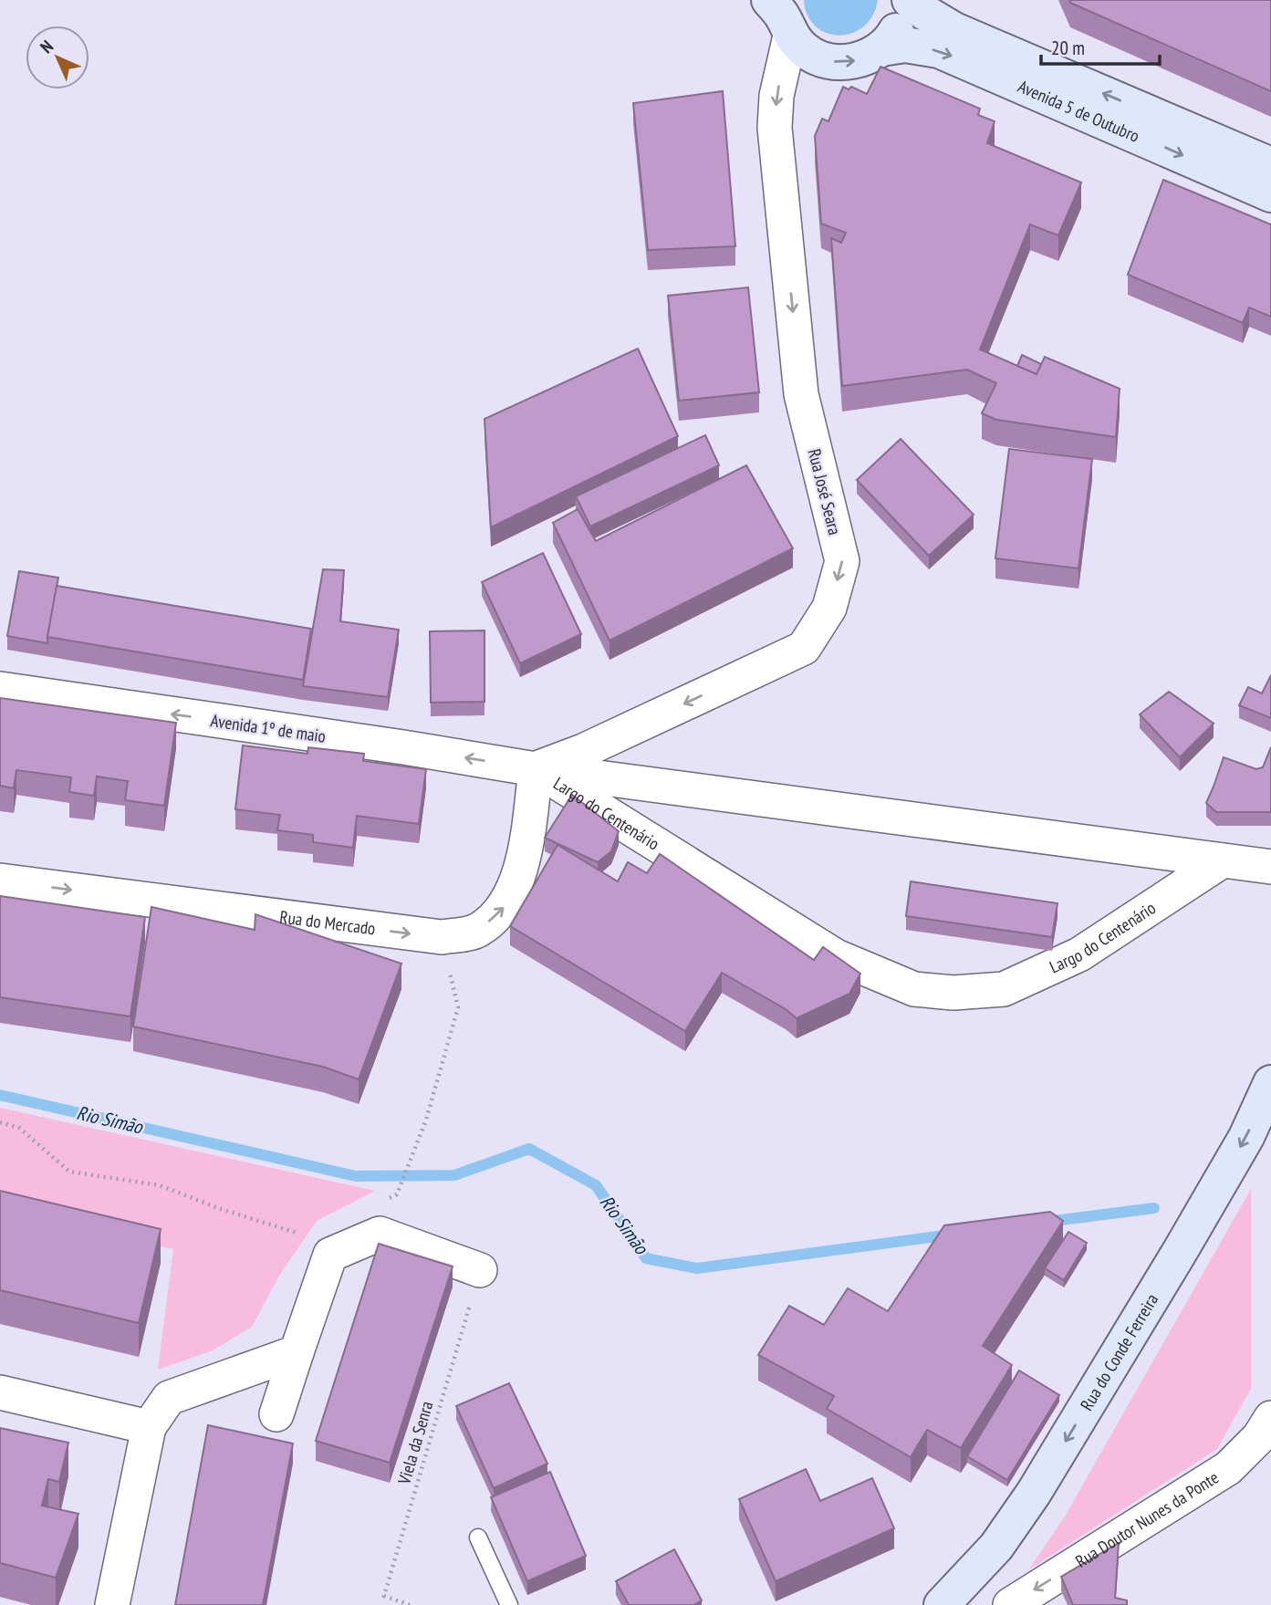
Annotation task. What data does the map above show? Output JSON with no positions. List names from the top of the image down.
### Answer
{
  "streets": {
    "main road": ["Avenida 5 de Outubro", "Rua do Conde Ferreira"],
    "street": [
      "Rua José Seara",
      "Avenida 1º de maio",
      "Largo do Centenário",
      "Rua do Mercado",
      "Rua Doutor Nunes da Ponte"
    ],
    "path": ["Viela da Senra"]
  },
  "crossings": [
    ["Avenida 5 de Outubro", "Rua José Seara"],
    ["Rua José Seara", "Avenida 1º de maio"],
    ["Rua José Seara", "Largo do Centenário"],
    ["Rua José Seara", "Rua do Mercado"],
    ["Avenida 1º de maio", "Largo do Centenário"],
    ["Avenida 1º de maio", "Rua do Mercado"],
    ["Largo do Centenário", "Rua do Mercado"]
  ],
  "one_way": [
    "Rua José Seara",
    "Avenida 1º de maio",
    "Rua do Mercado",
    "Rua do Conde Ferreira",
    "Rua Doutor Nunes da Ponte"
  ],
  "water": ["Rio Simão"],
  "scale_bar": "20 m",
  "north": "top left"
}
